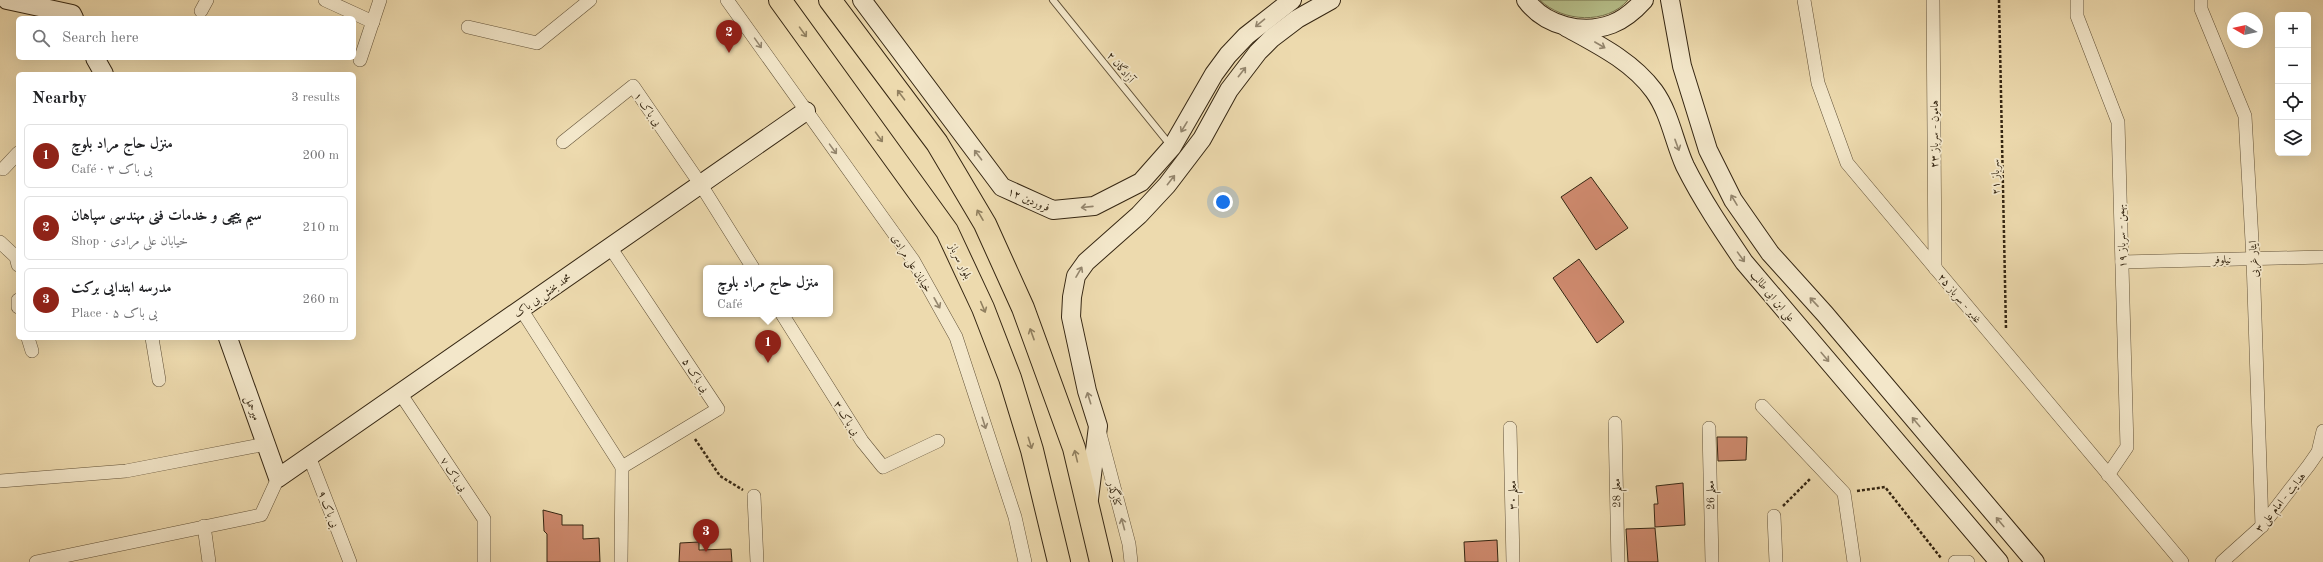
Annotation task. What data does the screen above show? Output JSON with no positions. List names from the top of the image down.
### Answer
{
  "streets": {
    "highway": ["بلوار سرباز"],
    "street": [
      "بی باک ۱",
      "هامون - سرباز ۲۳",
      "۱۲ فروردین",
      "بهمن - سرباز ۱۹",
      "نیلوفر",
      "ایثار غربی",
      "خیابان علی مرادی",
      "محمد بخش بی باک",
      "علی ابن ابی طالب",
      "غدیر - سرباز ۲۵",
      "بی باک ۵",
      "میرحمل",
      "بی باک ۳",
      "بی باک ۷",
      "معلم 28",
      "کنارگذر",
      "معلم ۳۰",
      "معلم 26",
      "هدایت - امام علی ۳",
      "بی باک ۹"
    ],
    "lane": ["آزادگان ۲"],
    "path": ["سرباز ۲۱"]
  },
  "crossings": [
    ["آزادگان ۲", "۱۲ فروردین"],
    ["بی باک ۱", "محمد بخش بی باک"],
    ["هامون - سرباز ۲۳", "غدیر - سرباز ۲۵"],
    ["سرباز ۲۱", "غدیر - سرباز ۲۵"],
    ["بهمن - سرباز ۱۹", "نیلوفر"],
    ["بهمن - سرباز ۱۹", "غدیر - سرباز ۲۵"],
    ["نیلوفر", "ایثار غربی"],
    ["ایثار غربی", "هدایت - امام علی ۳"],
    ["خیابان علی مرادی", "محمد بخش بی باک"],
    ["محمد بخش بی باک", "بی باک ۵"],
    ["محمد بخش بی باک", "میرحمل"],
    ["محمد بخش بی باک", "بی باک ۷"],
    ["محمد بخش بی باک", "بی باک ۹"]
  ],
  "one_way": ["خیابان علی مرادی"],
  "north": "left",
  "page": {
    "map_buttons": ["+", "−"],
    "search": "Search here",
    "pins": ["2", "1", "3"],
    "heading": ["Nearby", "3 results"],
    "list": [
      {
        "mark": "1",
        "name": "منزل حاج مراد بلوچ",
        "note": "Café · بی باک ۳",
        "value": "200 m"
      },
      {
        "mark": "2",
        "name": "سیم پیچی و خدمات فنی مهندسی سپاهان",
        "note": "Shop · خیابان علی مرادی",
        "value": "210 m"
      },
      {
        "mark": "3",
        "name": "مدرسه ابتدایی برکت",
        "note": "Place · بی باک ۵",
        "value": "260 m"
      }
    ],
    "popup": ["منزل حاج مراد بلوچ", "Café"]
  }
}
